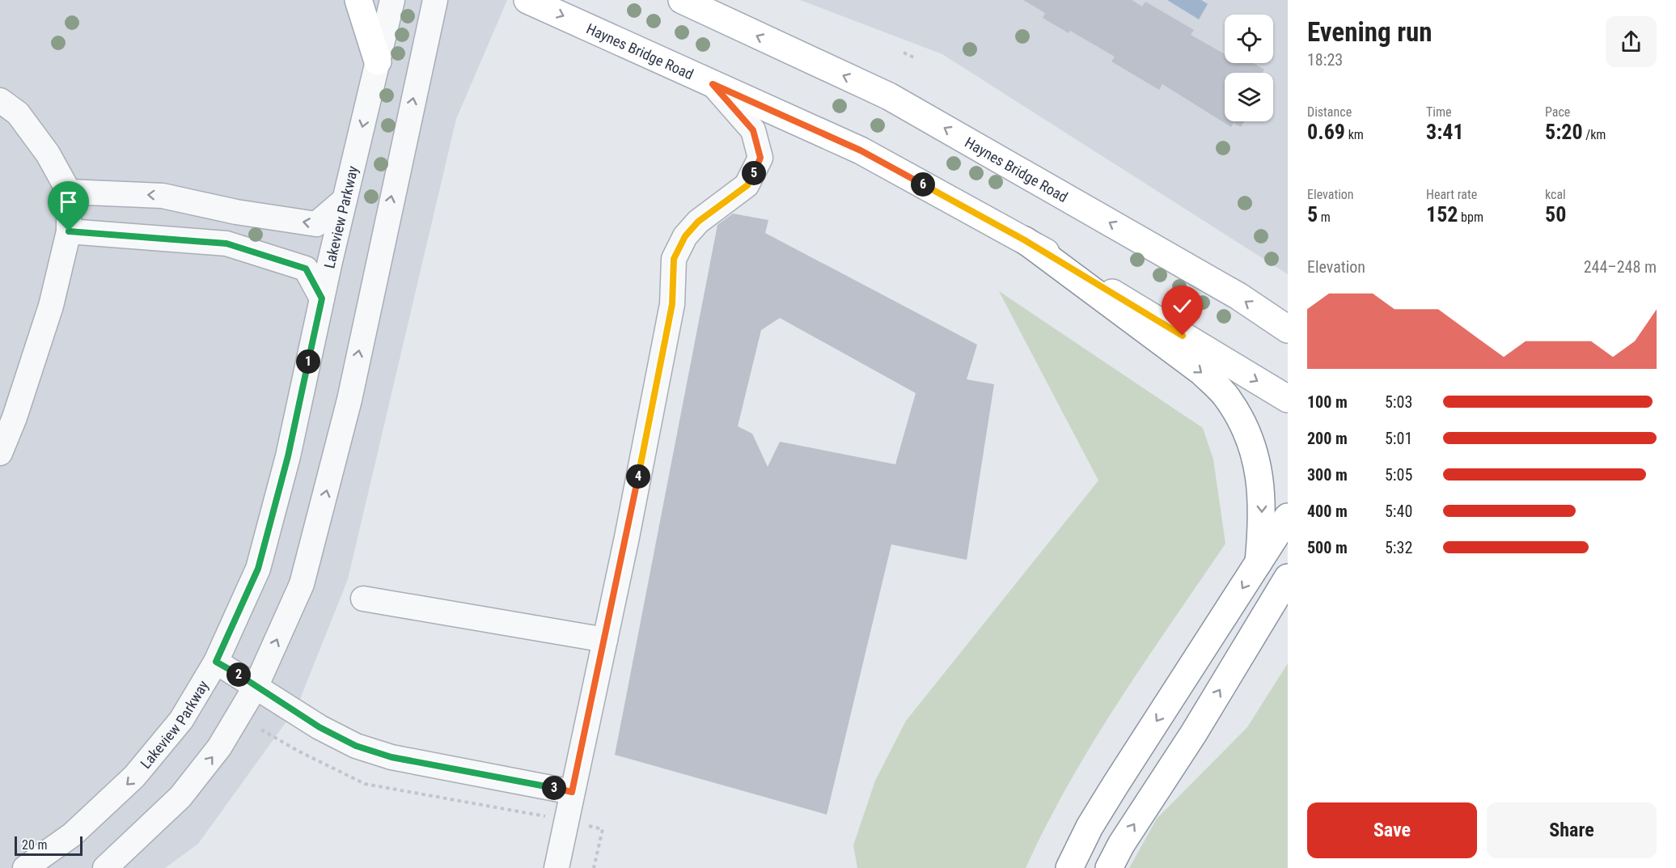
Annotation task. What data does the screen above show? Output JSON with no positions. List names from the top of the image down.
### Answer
{
  "streets": {
    "main road": ["Haynes Bridge Road"],
    "street": ["Lakeview Parkway"]
  },
  "scale_bar": "20 m",
  "page": {
    "heading": ["Evening run", "18:23"],
    "stats": [
      ["Distance", "0.69 km"],
      ["Time", "3:41"],
      ["Pace", "5:20 /km"],
      ["Elevation", "5 m"],
      ["Heart rate", "152 bpm"],
      ["kcal", "50"]
    ],
    "pins": [
      "5",
      "6",
      "1",
      "4",
      "2",
      "3"
    ],
    "chart": ["Elevation", "244–248 m"],
    "list": [
      {
        "name": "100 m",
        "note": "5:03"
      },
      {
        "name": "200 m",
        "note": "5:01"
      },
      {
        "name": "300 m",
        "note": "5:05"
      },
      {
        "name": "400 m",
        "note": "5:40"
      },
      {
        "name": "500 m",
        "note": "5:32"
      }
    ],
    "buttons": ["Save", "Share"],
    "scale": "20 m"
  }
}
